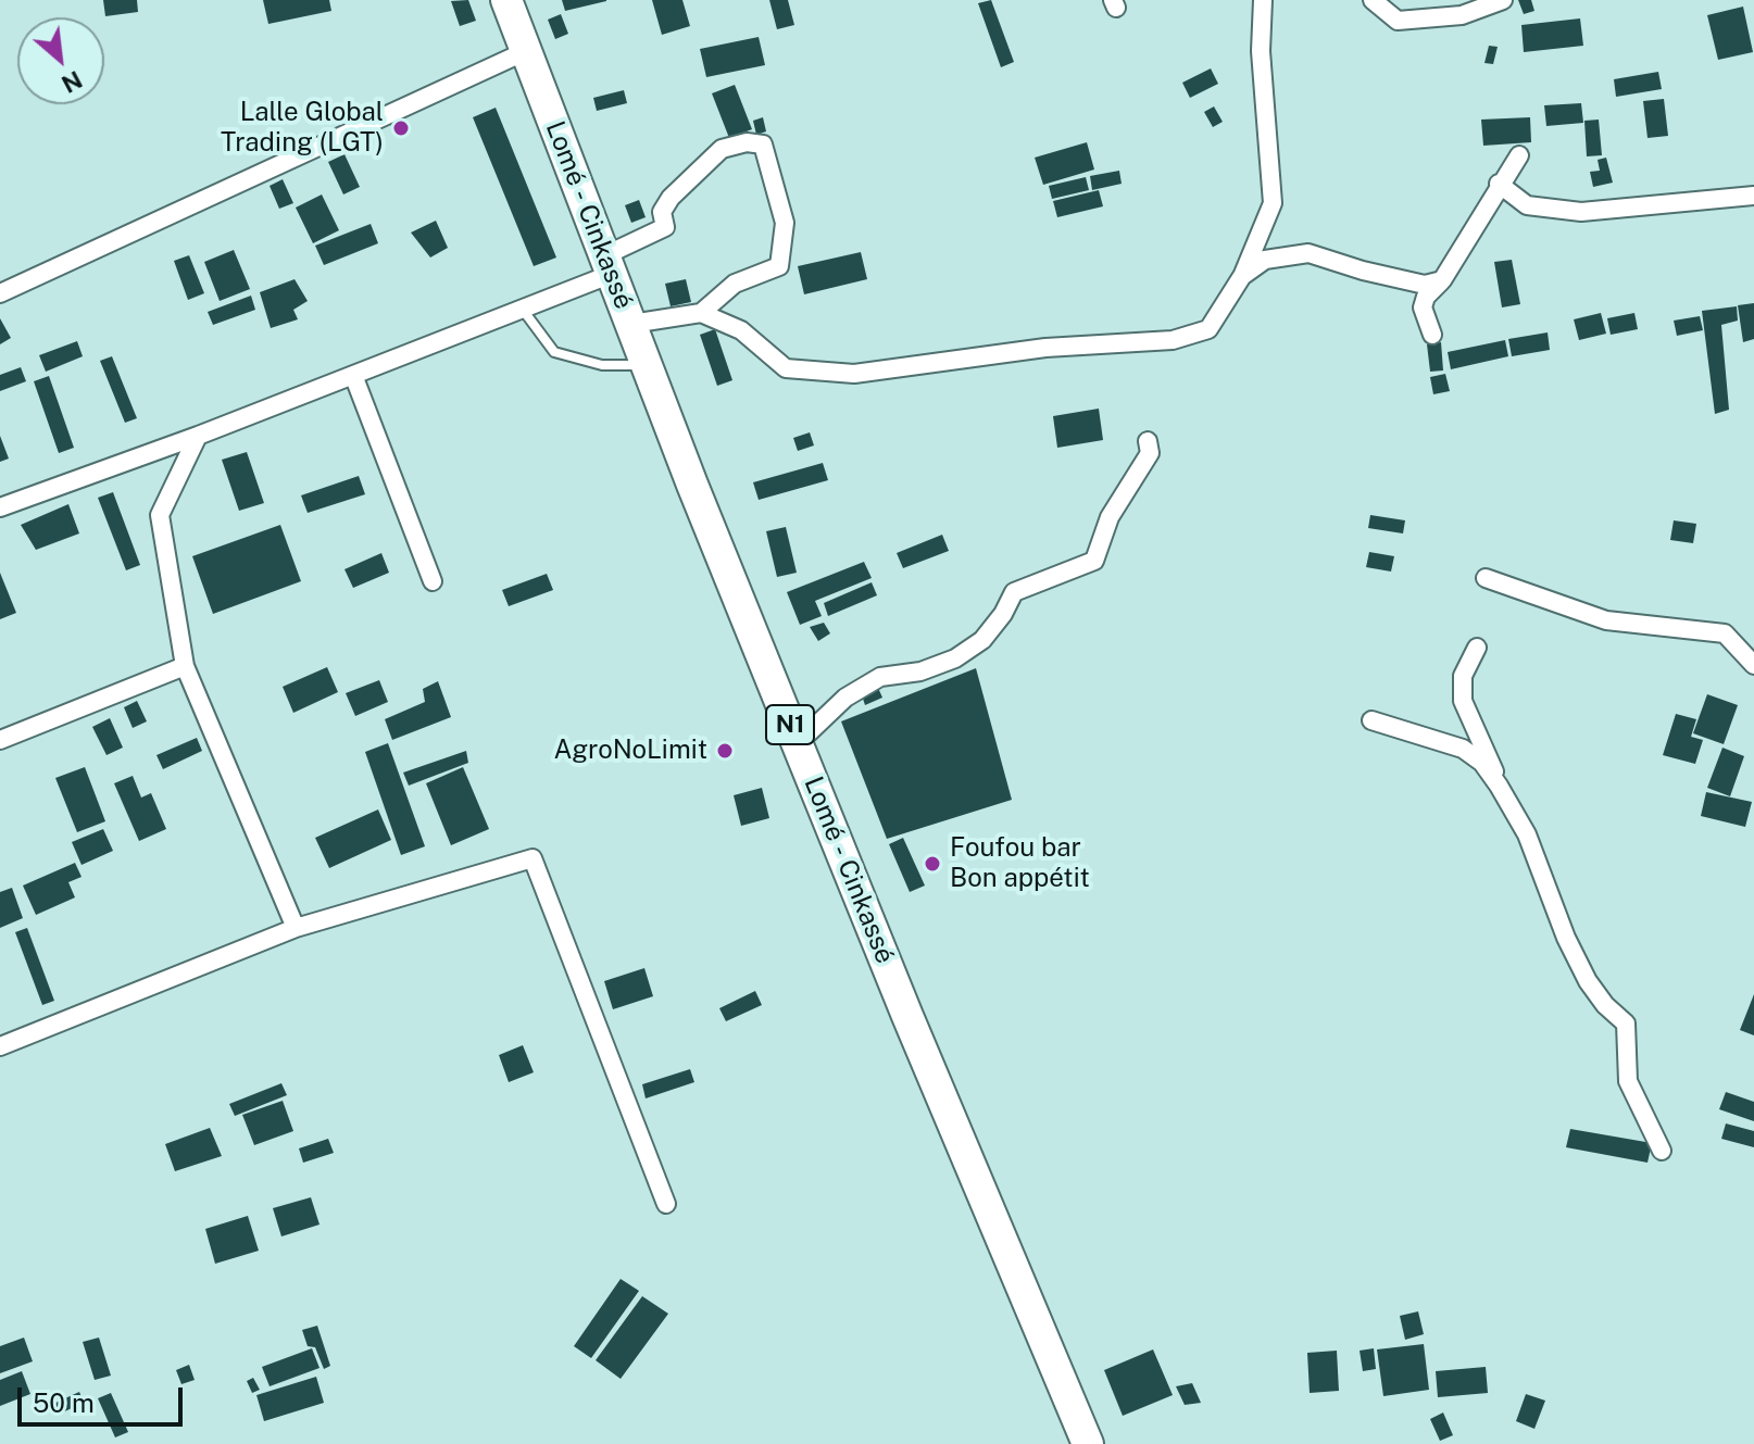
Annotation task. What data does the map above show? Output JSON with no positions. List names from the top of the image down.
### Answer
{
  "streets": {
    "highway": ["Lomé - Cinkassé", "N1"]
  },
  "places": ["Lalle Global Trading (LGT)", "AgroNoLimit", "Foufou bar Bon appétit"],
  "scale_bar": "50 m",
  "north": "bottom right"
}
